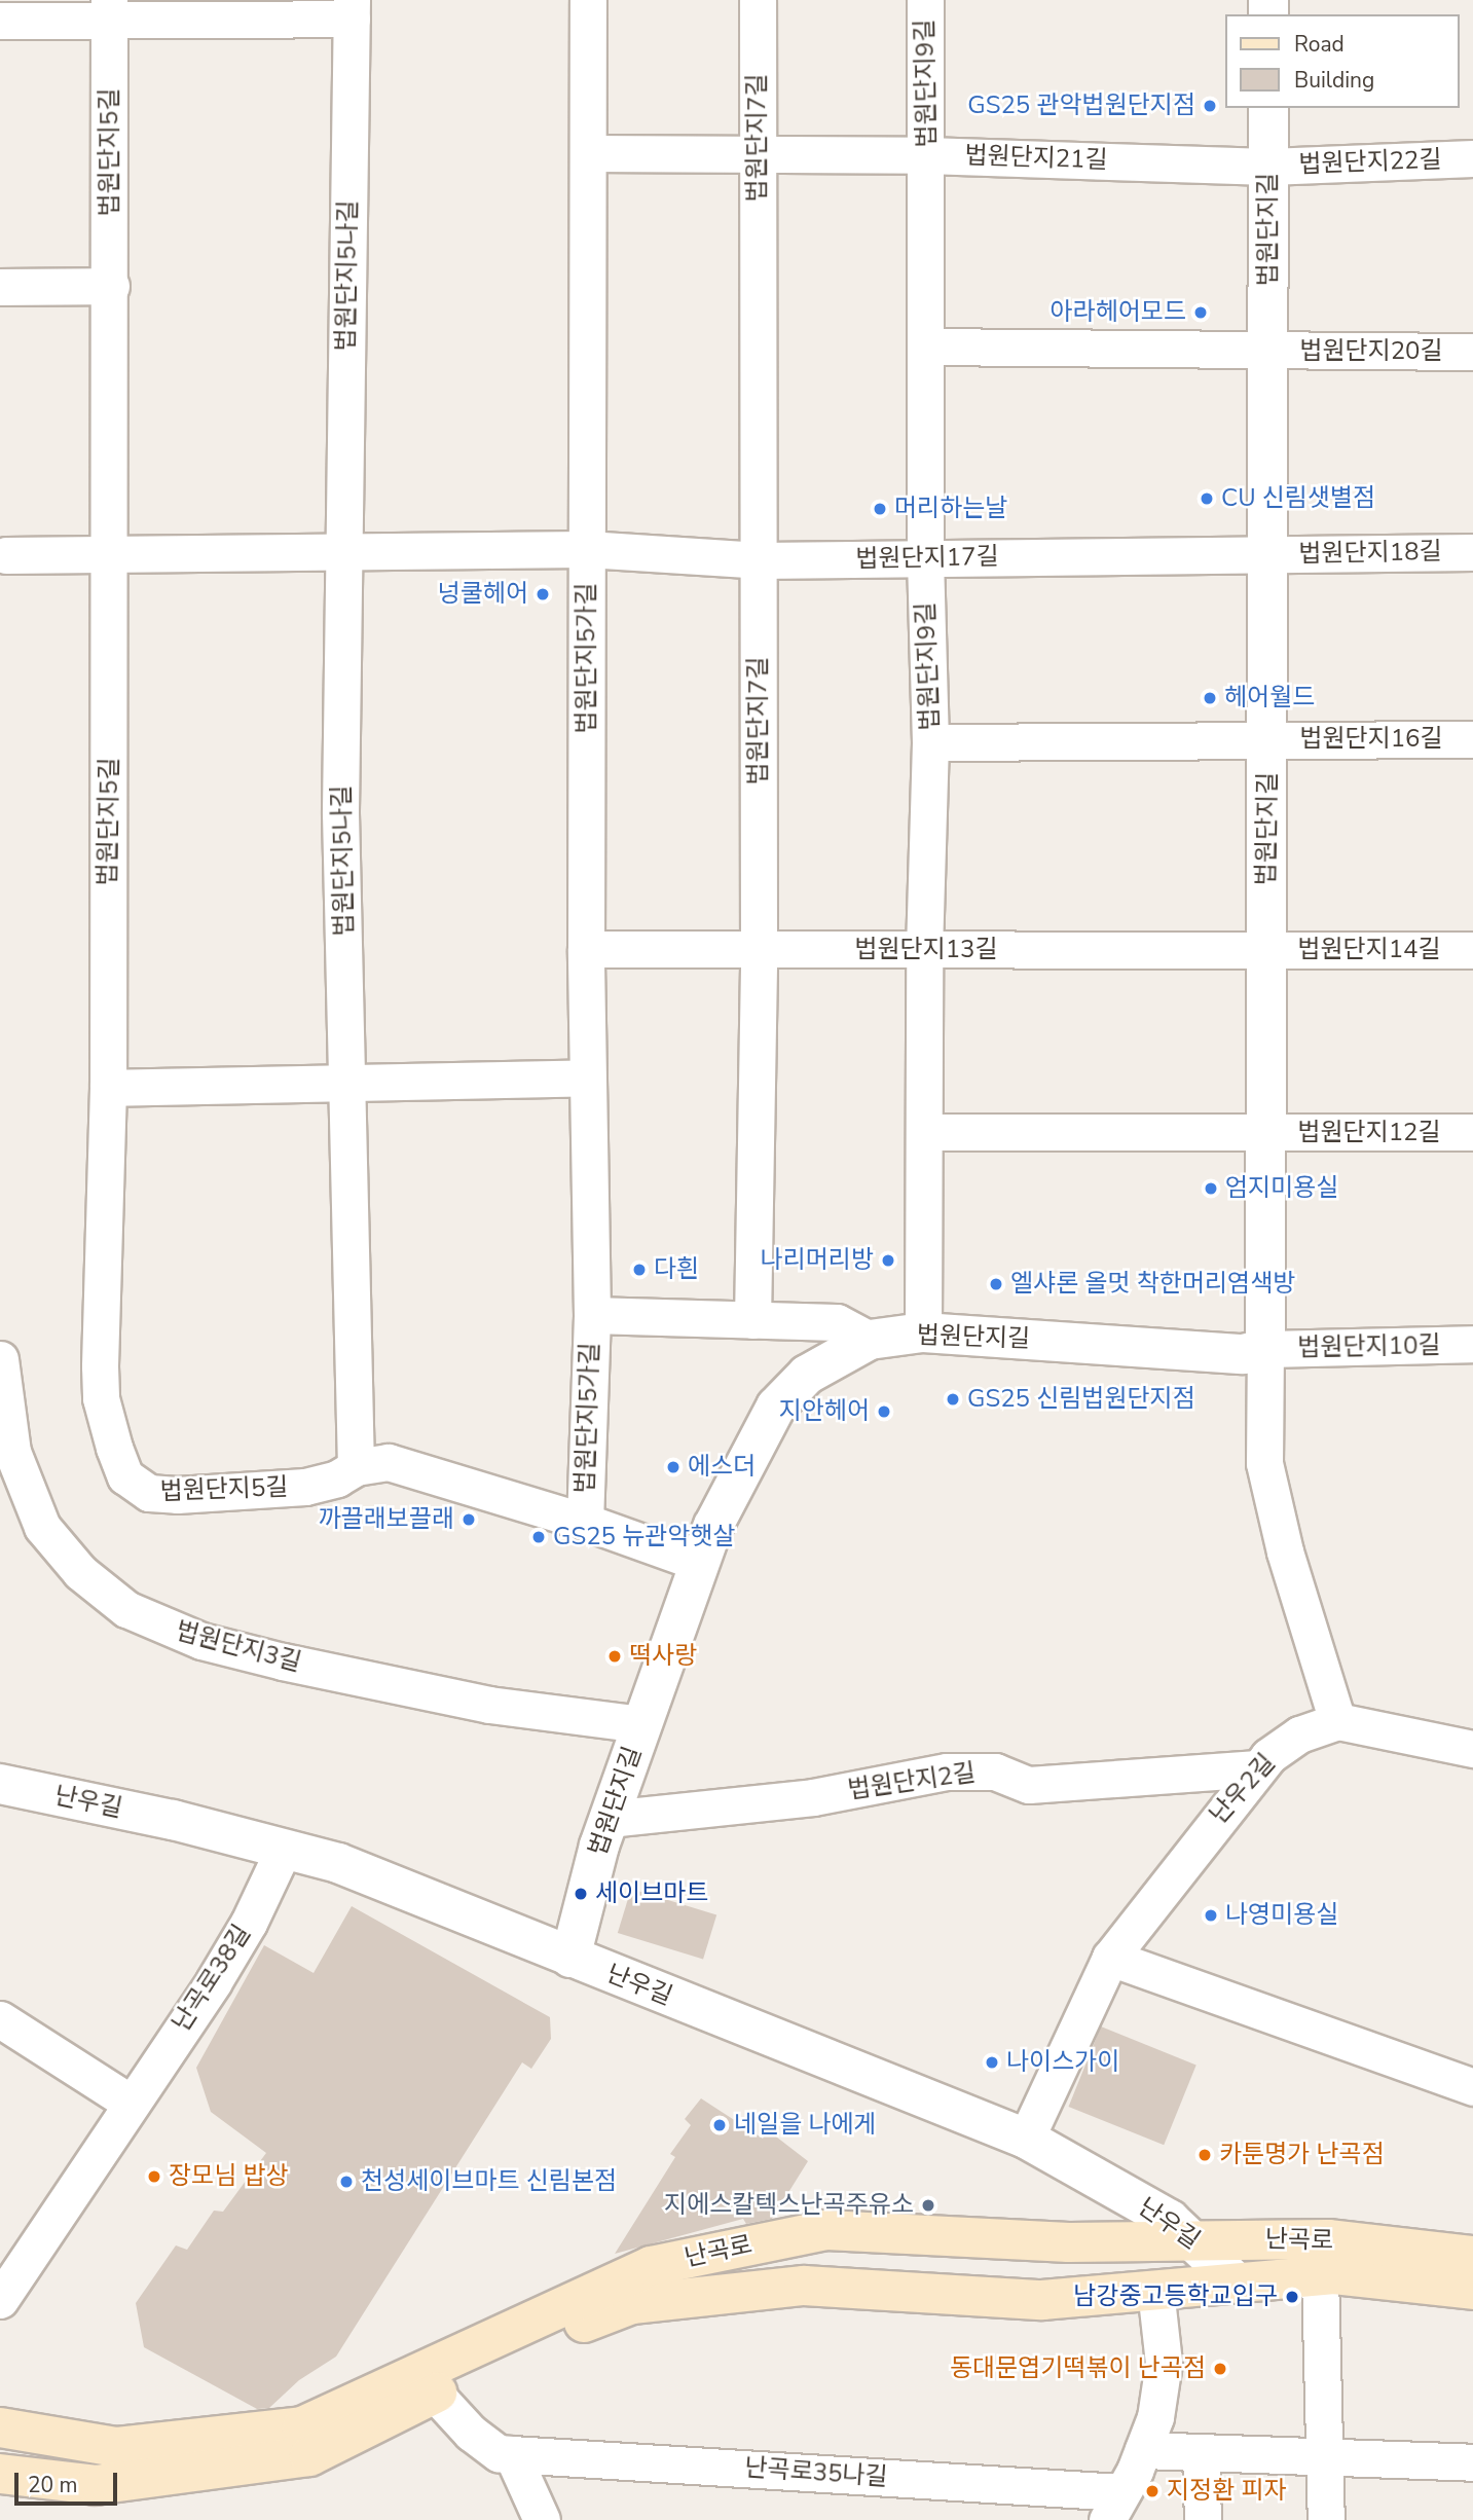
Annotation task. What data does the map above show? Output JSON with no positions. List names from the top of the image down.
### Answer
{
  "streets": {
    "main road": ["난곡로"],
    "street": [
      "법원단지9길",
      "법원단지7길",
      "법원단지5길",
      "법원단지21길",
      "법원단지22길",
      "법원단지길",
      "법원단지5나길",
      "법원단지20길",
      "법원단지18길",
      "법원단지17길",
      "법원단지5가길",
      "법원단지16길",
      "법원단지13길",
      "법원단지14길",
      "법원단지12길",
      "법원단지10길",
      "법원단지3길",
      "법원단지2길",
      "난우2길",
      "난우길",
      "난곡로38길",
      "난곡로35나길"
    ]
  },
  "crossings": [
    ["법원단지9길", "법원단지21길"],
    ["법원단지9길", "법원단지길"],
    ["법원단지9길", "법원단지17길"],
    ["법원단지9길", "법원단지13길"],
    ["법원단지7길", "법원단지21길"],
    ["법원단지7길", "법원단지17길"],
    ["법원단지7길", "법원단지5가길"],
    ["법원단지7길", "법원단지13길"],
    ["법원단지5길", "법원단지길"],
    ["법원단지5길", "법원단지5나길"],
    ["법원단지5길", "법원단지5가길"],
    ["법원단지21길", "법원단지22길"],
    ["법원단지21길", "법원단지길"],
    ["법원단지21길", "법원단지5가길"],
    ["법원단지22길", "법원단지길"],
    ["법원단지길", "법원단지20길"],
    ["법원단지길", "법원단지18길"],
    ["법원단지길", "법원단지17길"],
    ["법원단지길", "법원단지16길"],
    ["법원단지길", "법원단지13길"],
    ["법원단지길", "법원단지14길"],
    ["법원단지길", "법원단지12길"],
    ["법원단지길", "법원단지10길"],
    ["법원단지길", "법원단지3길"],
    ["법원단지길", "법원단지2길"],
    ["법원단지길", "난우길"],
    ["법원단지18길", "법원단지17길"],
    ["법원단지17길", "법원단지5가길"],
    ["법원단지5가길", "법원단지13길"],
    ["법원단지13길", "법원단지14길"],
    ["법원단지2길", "난우2길"],
    ["난우2길", "난우길"],
    ["난우길", "난곡로38길"],
    ["난우길", "난곡로"]
  ],
  "places": [
    "GS25 관악법원단지점",
    "아라헤어모드",
    "CU 신림샛별점",
    "머리하는날",
    "넝쿨헤어",
    "헤어월드",
    "엄지미용실",
    "나리머리방",
    "다흰",
    "엘샤론 올멋 착한머리염색방",
    "GS25 신림법원단지점",
    "지안헤어",
    "에스더",
    "까끌래보끌래",
    "GS25 뉴관악햇살",
    "떡사랑",
    "세이브마트",
    "나영미용실",
    "나이스가이",
    "네일을 나에게",
    "카툰명가 난곡점",
    "장모님 밥상",
    "천성세이브마트 신림본점",
    "지에스칼텍스난곡주유소",
    "남강중고등학교입구",
    "동대문엽기떡볶이 난곡점",
    "지정환 피자"
  ],
  "legend": ["Road", "Building"],
  "scale_bar": "20 m"
}
